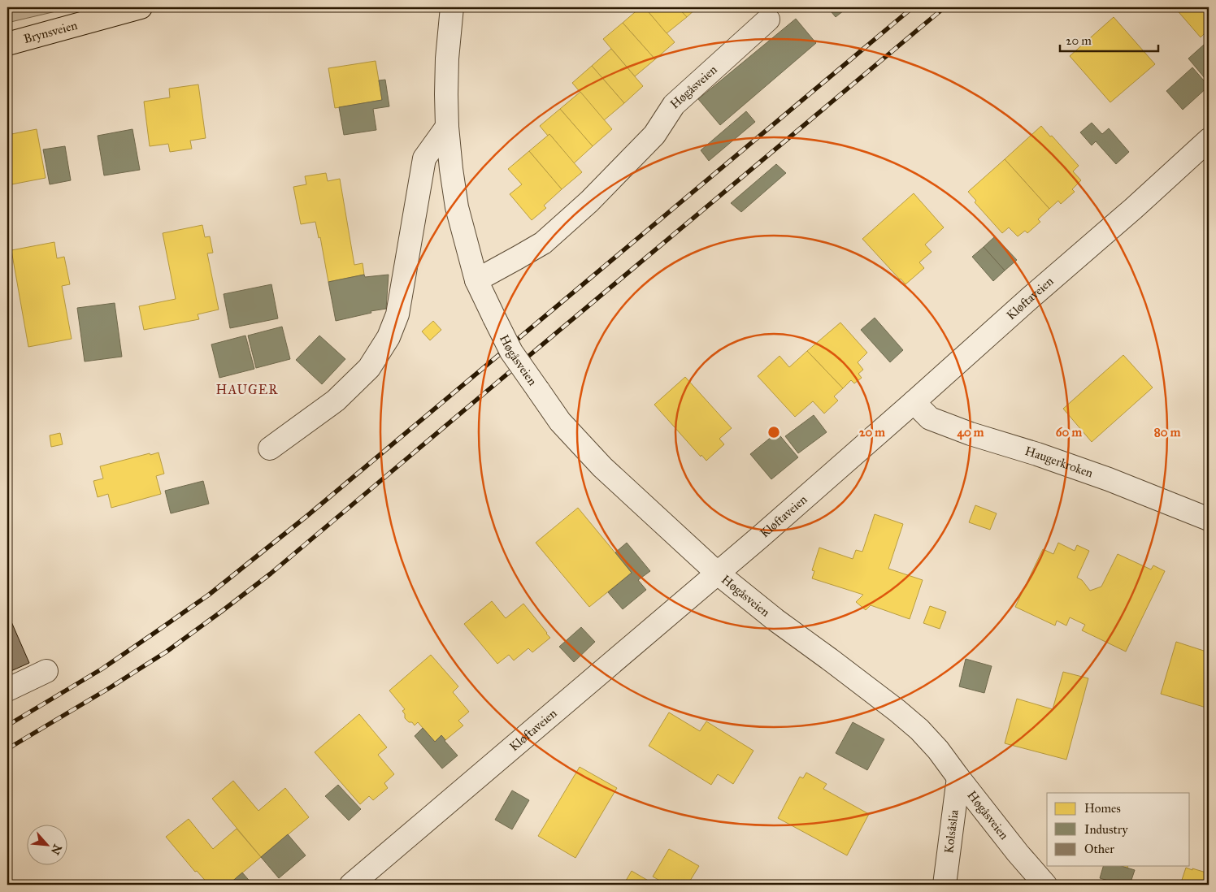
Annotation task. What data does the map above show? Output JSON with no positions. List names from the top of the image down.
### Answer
{
  "streets": {
    "main road": ["Brynsveien"],
    "street": [
      "Høgåsveien",
      "Kløftaveien",
      "Haugerkroken",
      "Kolsåslia"
    ]
  },
  "crossings": [
    ["Høgåsveien", "Kløftaveien"],
    ["Høgåsveien", "Kolsåslia"],
    ["Kløftaveien", "Haugerkroken"]
  ],
  "districts": ["HAUGER"],
  "legend": ["Homes", "Industry", "Other"],
  "scale_bar": "20 m",
  "north": "bottom right",
  "rings": [
    "20 m",
    "40 m",
    "60 m",
    "80 m"
  ]
}
